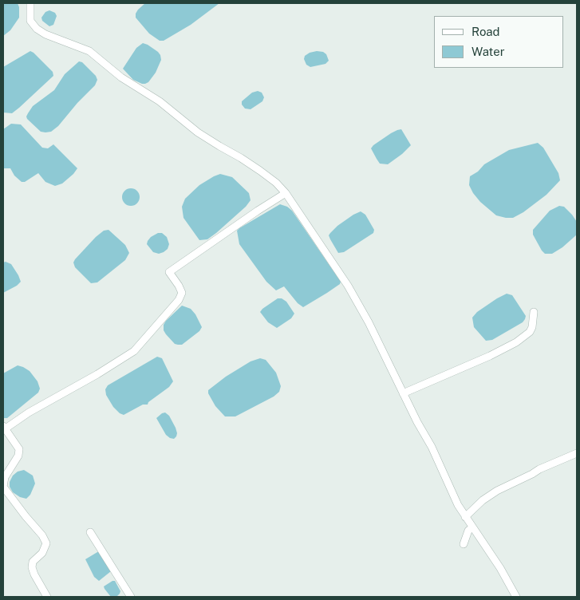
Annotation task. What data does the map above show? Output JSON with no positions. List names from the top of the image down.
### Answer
{
  "legend": ["Road", "Water"]
}
